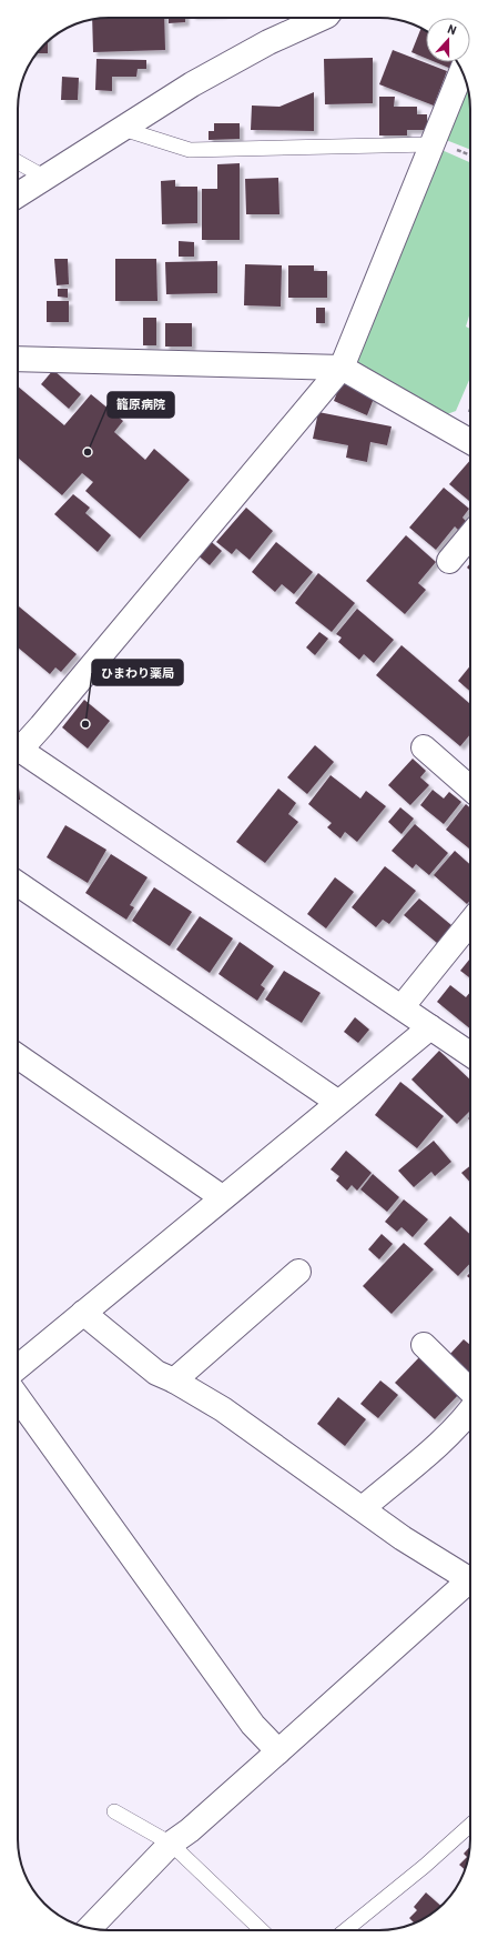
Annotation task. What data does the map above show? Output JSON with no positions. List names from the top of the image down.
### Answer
{
  "places": ["籠原病院", "ひまわり薬局"],
  "north": "top"
}
